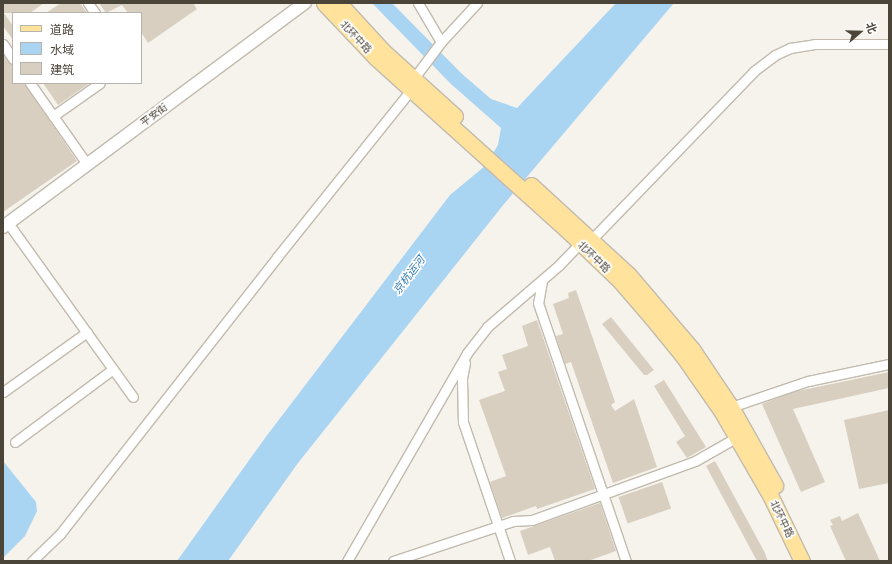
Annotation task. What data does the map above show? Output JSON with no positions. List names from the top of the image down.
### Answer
{
  "streets": {
    "main road": ["北环中路"],
    "street": ["平安街"]
  },
  "water": ["京杭运河"],
  "legend": ["道路", "水域", "建筑"],
  "north": "right"
}
